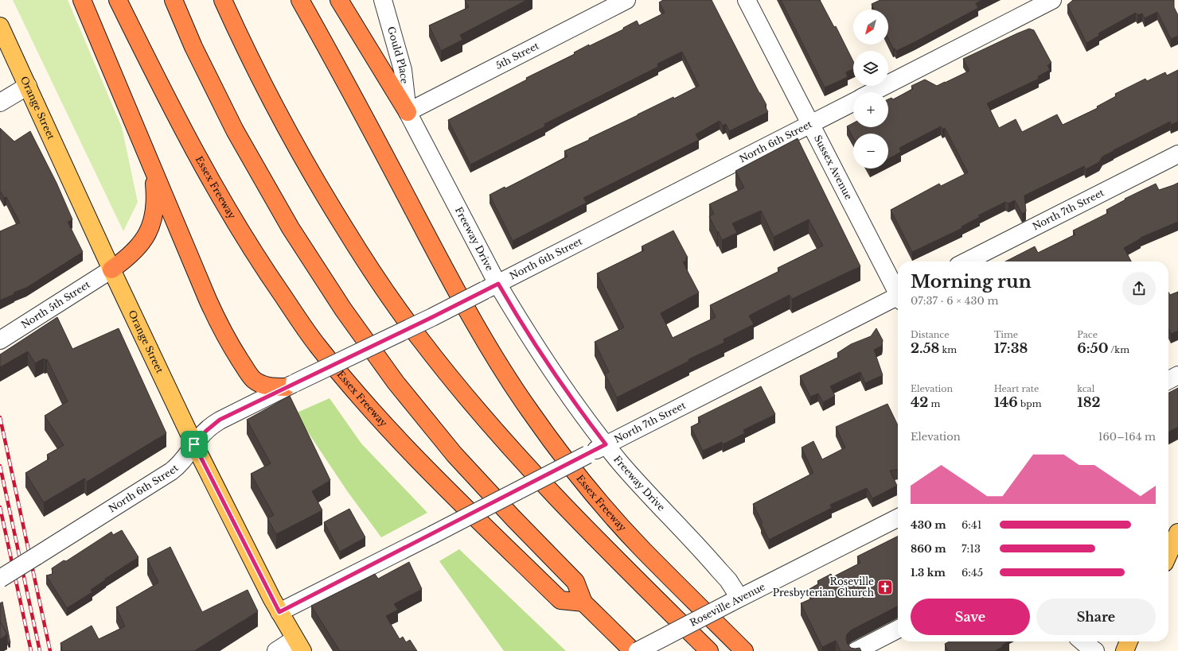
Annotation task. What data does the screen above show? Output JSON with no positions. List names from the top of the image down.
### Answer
{
  "streets": {
    "highway": ["Essex Freeway"],
    "main road": ["Orange Street"],
    "street": [
      "Gould Place",
      "5th Street",
      "North 6th Street",
      "Sussex Avenue",
      "North 7th Street",
      "Freeway Drive",
      "North 5th Street",
      "Roseville Avenue"
    ]
  },
  "crossings": [
    ["Gould Place", "5th Street"],
    ["Gould Place", "Freeway Drive"],
    ["5th Street", "Freeway Drive"],
    ["Orange Street", "North 6th Street"],
    ["Orange Street", "North 7th Street"],
    ["Orange Street", "North 5th Street"],
    ["North 6th Street", "Sussex Avenue"],
    ["North 6th Street", "Freeway Drive"],
    ["North 7th Street", "Freeway Drive"],
    ["Freeway Drive", "Roseville Avenue"]
  ],
  "places": {
    "church": ["Roseville Presbyterian Church"]
  },
  "north": "bottom left",
  "page": {
    "map_buttons": ["+", "−"],
    "heading": ["Morning run", "07:37 · 6 × 430 m"],
    "stats": [
      ["Distance", "2.58 km"],
      ["Time", "17:38"],
      ["Pace", "6:50 /km"],
      ["Elevation", "42 m"],
      ["Heart rate", "146 bpm"],
      ["kcal", "182"]
    ],
    "chart": ["Elevation", "160–164 m"],
    "list": [
      {
        "name": "430 m",
        "note": "6:41"
      },
      {
        "name": "860 m",
        "note": "7:13"
      },
      {
        "name": "1.3 km",
        "note": "6:45"
      }
    ],
    "buttons": ["Save", "Share"]
  }
}
